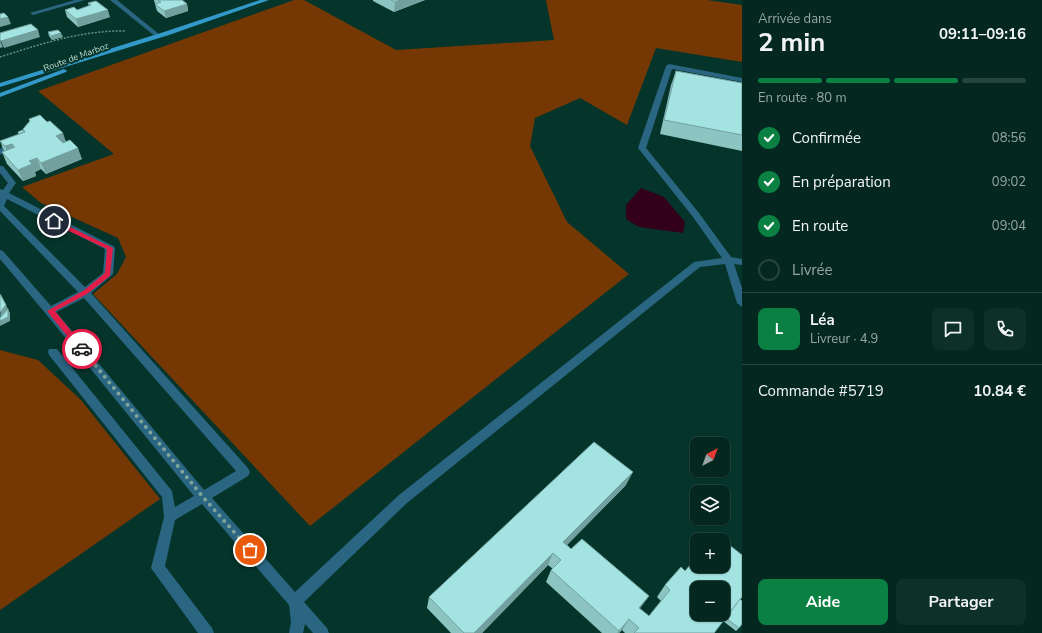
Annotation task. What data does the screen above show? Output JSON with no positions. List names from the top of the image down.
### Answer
{
  "streets": {
    "main road": ["Route de Marboz"]
  },
  "north": "top right",
  "page": {
    "heading": ["2 min", "Arrivée dans", "09:11–09:16"],
    "panel": [
      "Léa",
      "Livreur · 4.9",
      "Commande #5719",
      "10.84 €"
    ],
    "bar": "En route · 80 m",
    "list": [
      ["Confirmée", "08:56"],
      ["En préparation", "09:02"],
      ["En route", "09:04"],
      "Livrée"
    ],
    "round": "L",
    "map_buttons": ["+", "−"],
    "buttons": ["Aide", "Partager"]
  }
}
